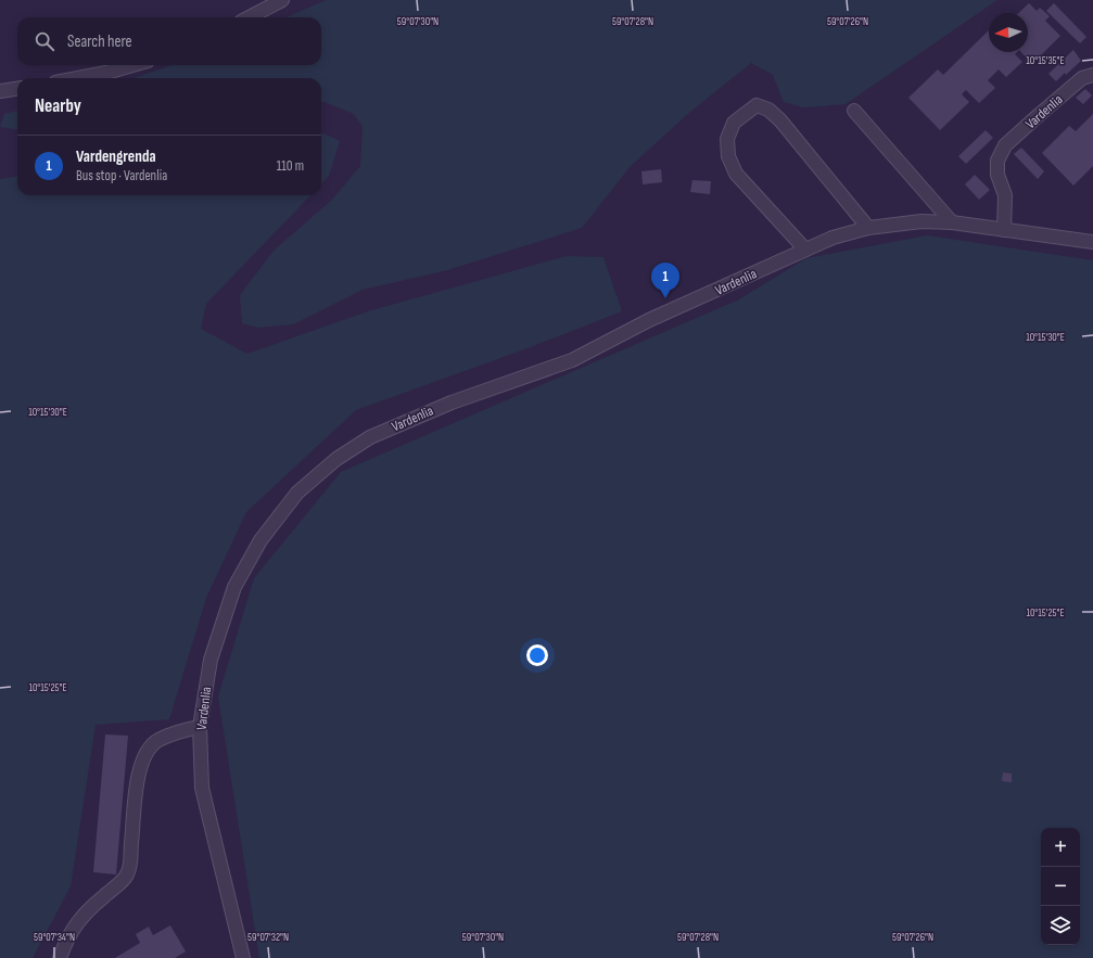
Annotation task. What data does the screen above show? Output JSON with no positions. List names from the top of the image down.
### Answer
{
  "streets": {
    "street": ["Vardenlia"]
  },
  "north": "left",
  "page": {
    "search": "Search here",
    "heading": "Nearby",
    "list": [
      {
        "mark": "1",
        "name": "Vardengrenda",
        "note": "Bus stop · Vardenlia",
        "value": "110 m"
      }
    ],
    "pins": "1",
    "map_buttons": ["+", "−"]
  },
  "coordinates": [
    "59°07'30\"N",
    "59°07'28\"N",
    "59°07'26\"N",
    "10°15'35\"E",
    "10°15'30\"E",
    "10°15'25\"E",
    "59°07'34\"N",
    "59°07'32\"N"
  ]
}
